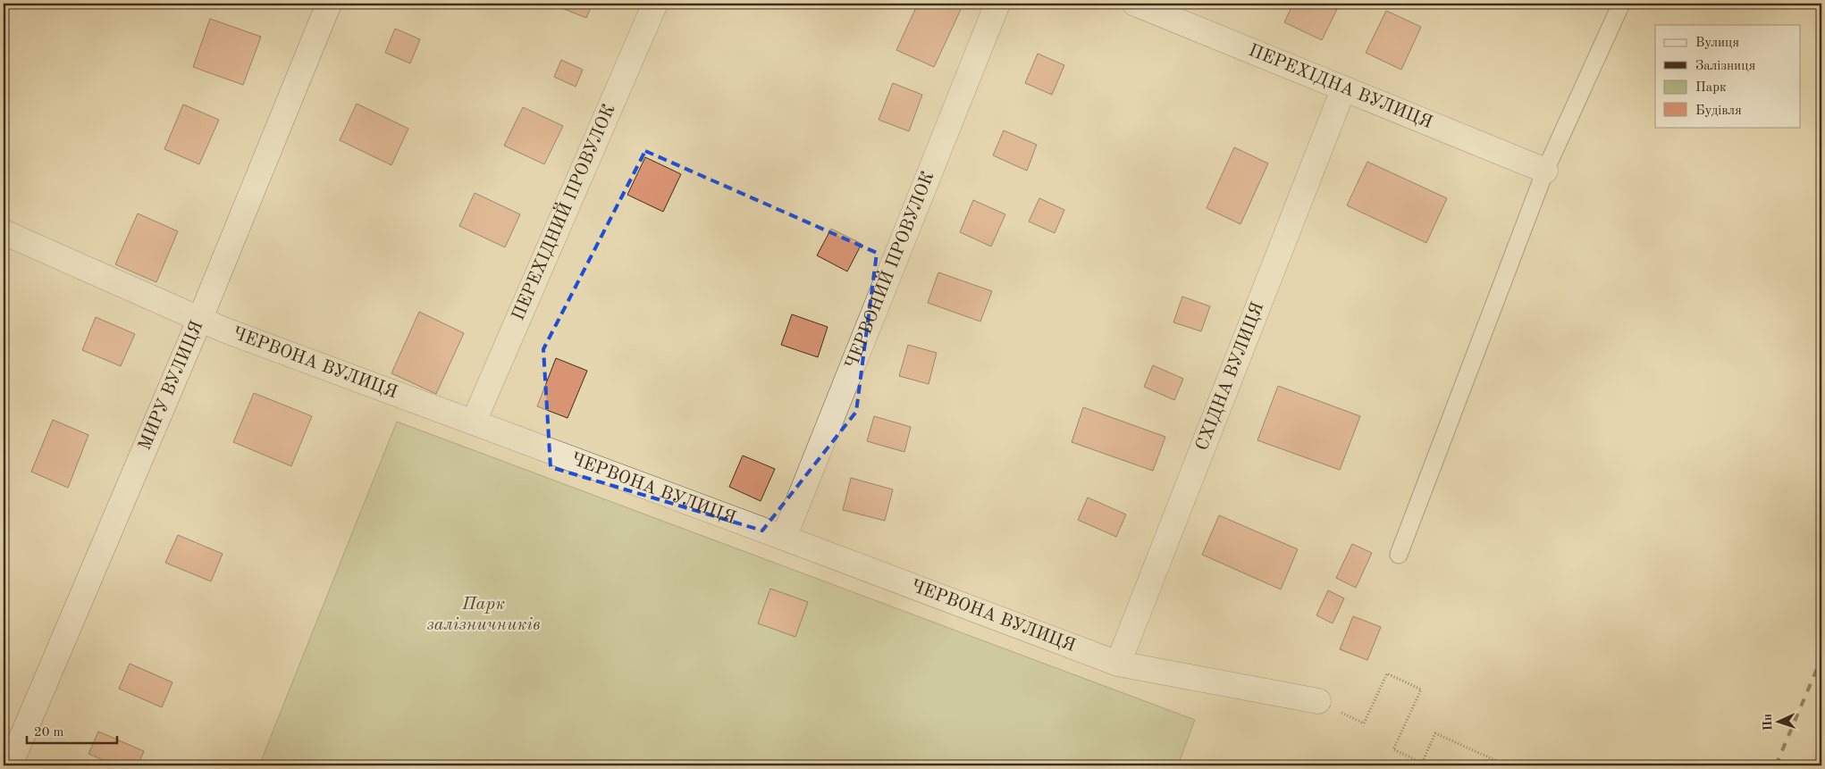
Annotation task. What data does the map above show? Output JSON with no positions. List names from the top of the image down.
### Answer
{
  "streets": {
    "street": [
      "ПЕРЕХІДНА ВУЛИЦЯ",
      "ПЕРЕХІДНИЙ ПРОВУЛОК",
      "ЧЕРВОНИЙ ПРОВУЛОК",
      "ЧЕРВОНА ВУЛИЦЯ",
      "СХІДНА ВУЛИЦЯ",
      "МИРУ ВУЛИЦЯ"
    ]
  },
  "crossings": [
    ["ПЕРЕХІДНА ВУЛИЦЯ", "СХІДНА ВУЛИЦЯ"],
    ["ПЕРЕХІДНИЙ ПРОВУЛОК", "ЧЕРВОНА ВУЛИЦЯ"],
    ["ЧЕРВОНИЙ ПРОВУЛОК", "ЧЕРВОНА ВУЛИЦЯ"],
    ["ЧЕРВОНА ВУЛИЦЯ", "СХІДНА ВУЛИЦЯ"],
    ["ЧЕРВОНА ВУЛИЦЯ", "МИРУ ВУЛИЦЯ"]
  ],
  "parks": ["Парк залізничників"],
  "legend": [
    "Вулиця",
    "Залізниця",
    "Парк",
    "Будівля"
  ],
  "scale_bar": "20 m",
  "north": "left"
}
